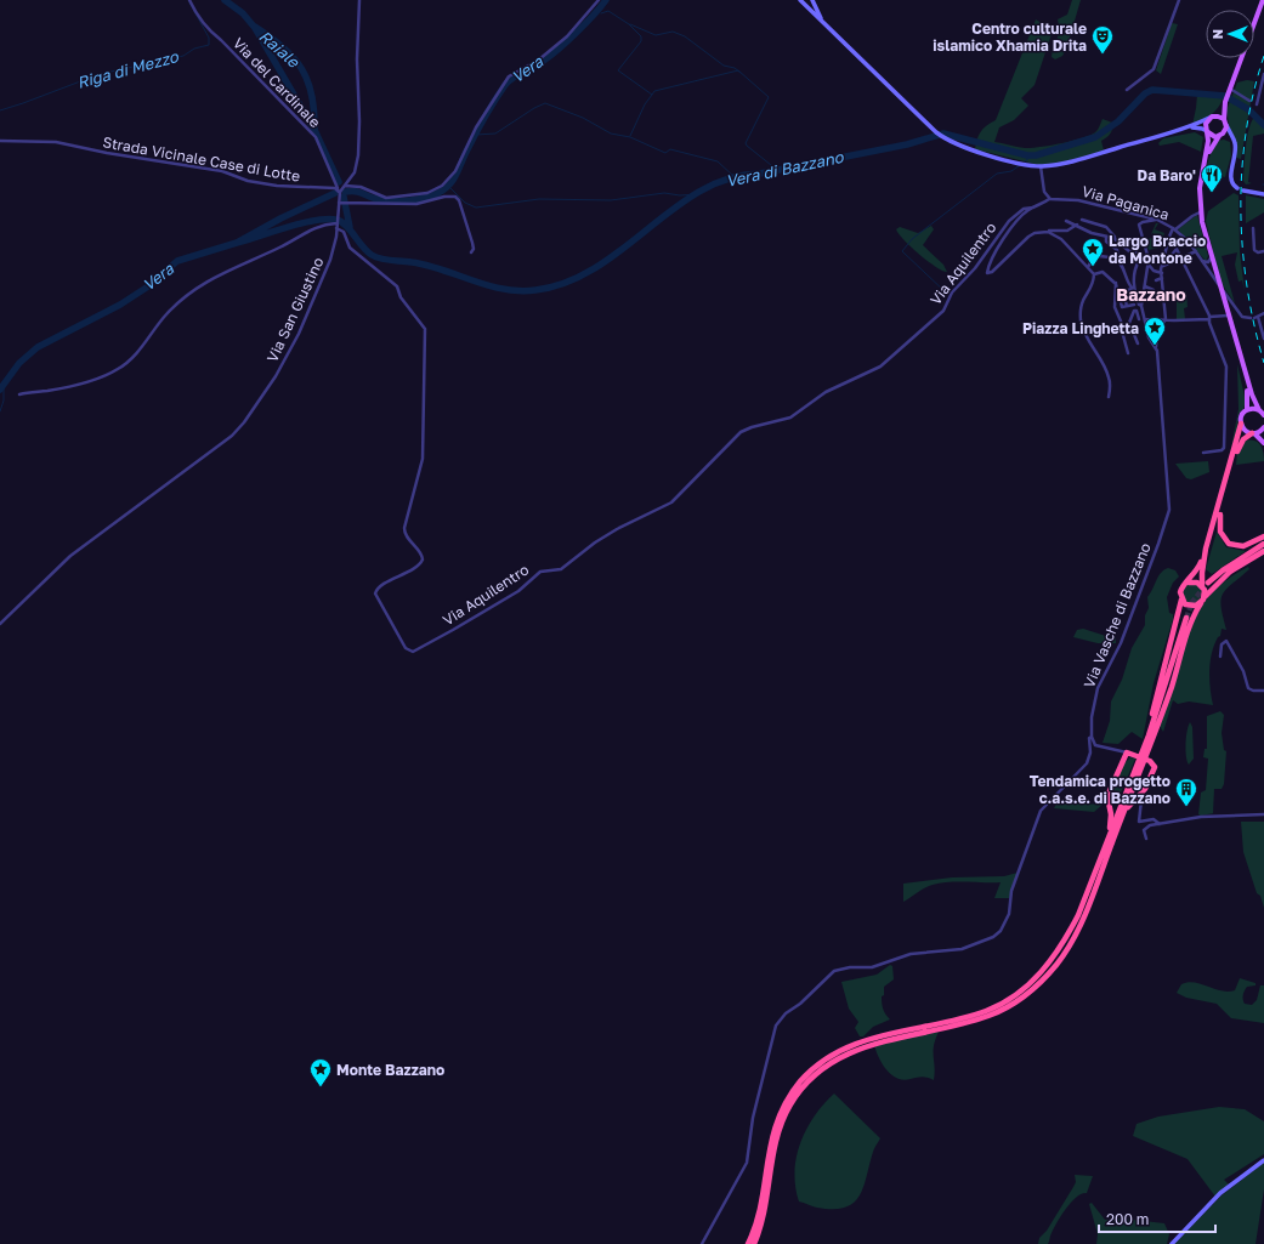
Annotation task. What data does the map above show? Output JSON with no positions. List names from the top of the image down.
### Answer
{
  "streets": {
    "street": [
      "Via del Cardinale",
      "Strada Vicinale Case di Lotte",
      "Via Paganica",
      "Via Aquilentro",
      "Via San Giustino",
      "Via Vasche di Bazzano"
    ]
  },
  "crossings": [
    ["Via del Cardinale", "Strada Vicinale Case di Lotte"],
    ["Via Aquilentro", "Via San Giustino"]
  ],
  "districts": ["Bazzano"],
  "water": [
    "Raiale",
    "Riga di Mezzo",
    "Vera",
    "Vera di Bazzano"
  ],
  "places": {
    "theatre": ["Centro culturale islamico Xhamia Drita"],
    "restaurant": ["Da Baro'"],
    "place": ["Largo Braccio da Montone", "Piazza Linghetta", "Monte Bazzano"],
    "building": ["Tendamica progetto c.a.s.e. di Bazzano"]
  },
  "scale_bar": "200 m",
  "north": "left"
}
